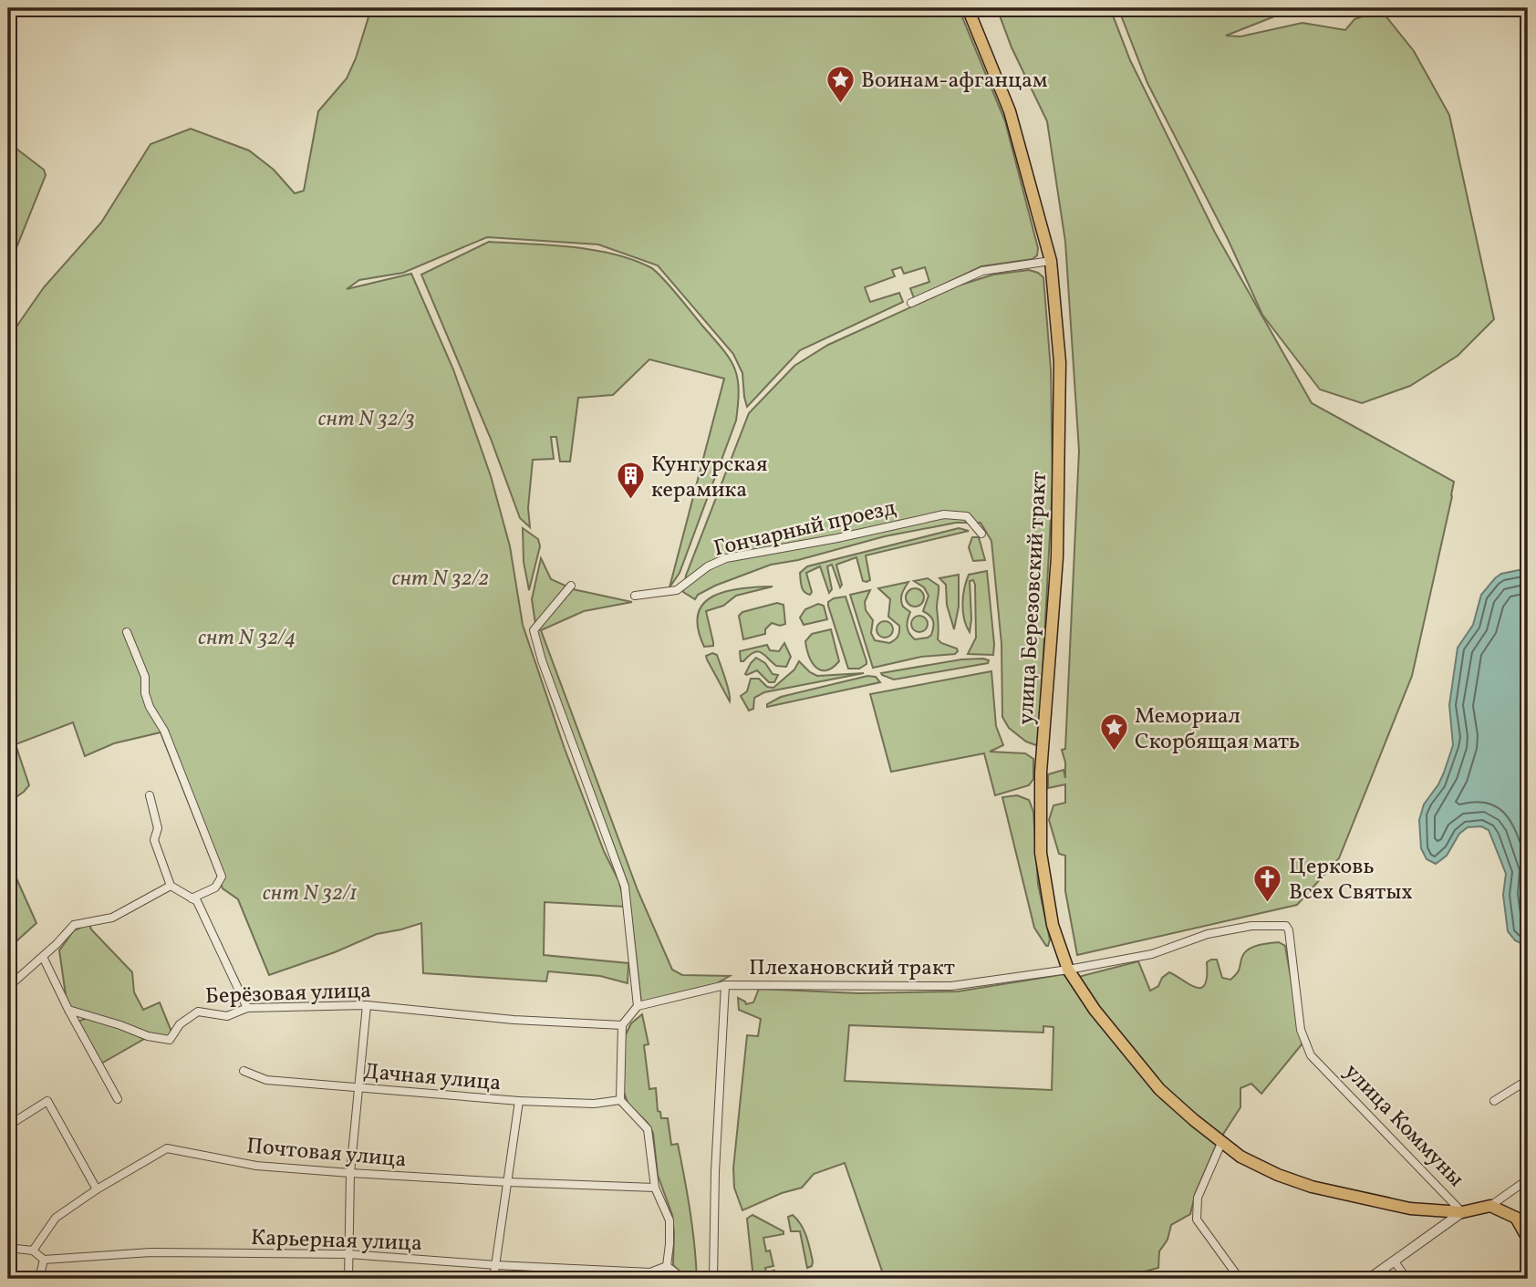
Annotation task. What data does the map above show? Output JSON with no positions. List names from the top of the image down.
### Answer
{
  "streets": {
    "main road": ["улица Березовский тракт", "улица Коммуны"],
    "street": [
      "Гончарный проезд",
      "Плехановский тракт",
      "Берёзовая улица",
      "Дачная улица",
      "Почтовая улица",
      "Карьерная улица"
    ]
  },
  "crossings": [
    ["улица Березовский тракт", "Плехановский тракт"],
    ["улица Березовский тракт", "улица Коммуны"],
    ["Плехановский тракт", "улица Коммуны"]
  ],
  "parks": [
    "снт N 32/3",
    "снт N 32/2",
    "снт N 32/4",
    "снт N 32/1"
  ],
  "places": {
    "place": ["Воинам-афганцам", "Мемориал Скорбящая мать"],
    "building": ["Кунгурская керамика"],
    "church": ["Церковь Всех Святых"]
  }
}
